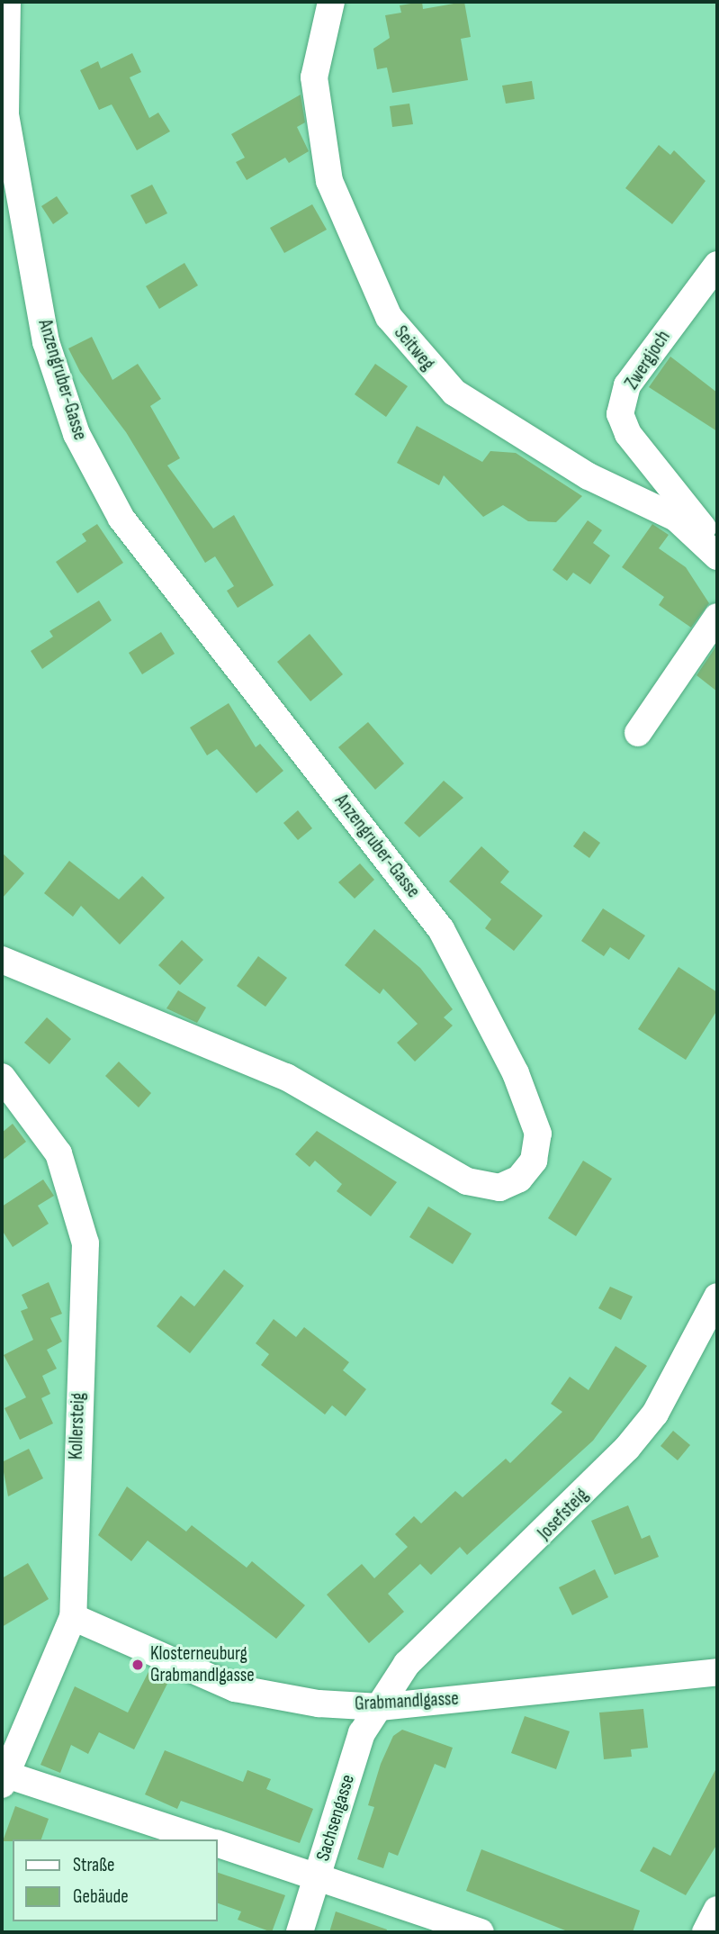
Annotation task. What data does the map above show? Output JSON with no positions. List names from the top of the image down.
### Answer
{
  "streets": {
    "street": [
      "Seitweg",
      "Zwergjoch",
      "Anzengruber-Gasse",
      "Kollersteig",
      "Josefsteig",
      "Grabmandlgasse",
      "Sachsengasse"
    ]
  },
  "crossings": [
    ["Seitweg", "Zwergjoch"],
    ["Kollersteig", "Grabmandlgasse"],
    ["Josefsteig", "Grabmandlgasse"],
    ["Josefsteig", "Sachsengasse"],
    ["Grabmandlgasse", "Sachsengasse"]
  ],
  "places": ["Klosterneuburg Grabmandlgasse"],
  "legend": ["Straße", "Gebäude"]
}
